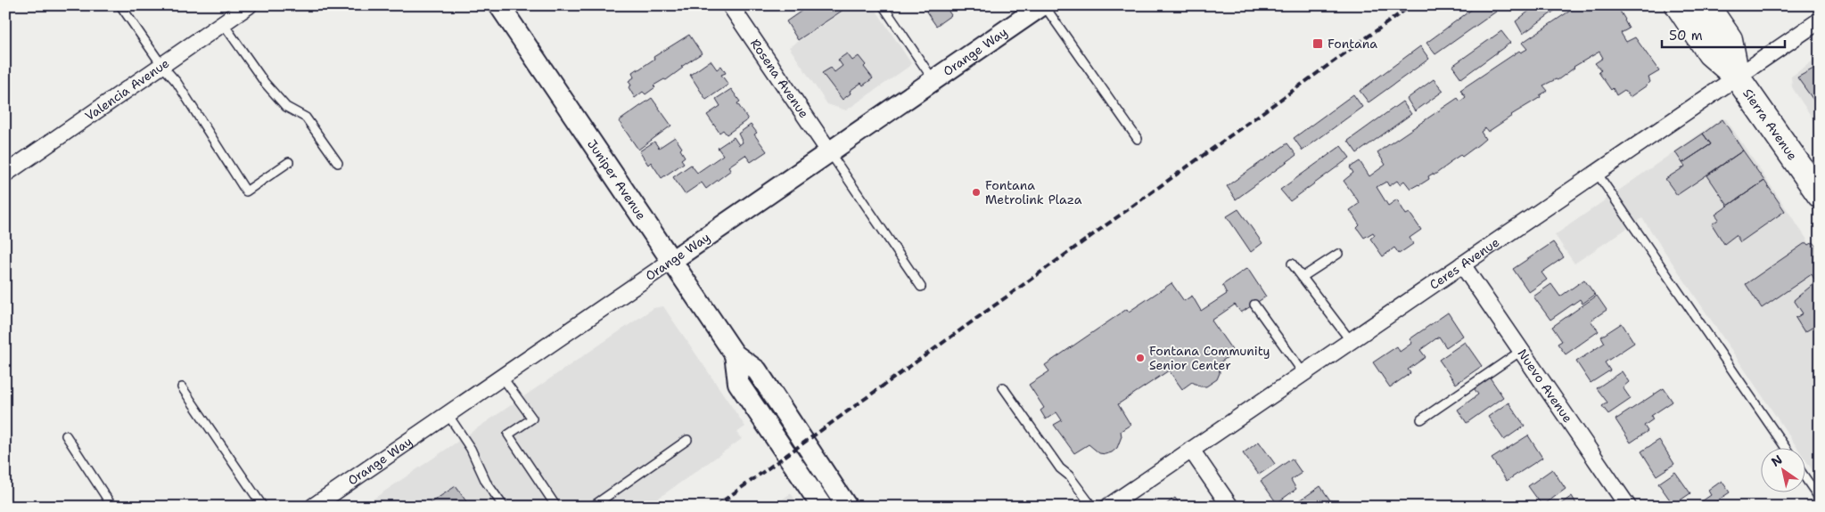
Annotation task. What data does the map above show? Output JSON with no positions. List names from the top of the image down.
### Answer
{
  "streets": {
    "main road": ["Sierra Avenue"],
    "street": [
      "Orange Way",
      "Rosena Avenue",
      "Valencia Avenue",
      "Juniper Avenue",
      "Ceres Avenue",
      "Nuevo Avenue"
    ]
  },
  "crossings": [
    ["Orange Way", "Rosena Avenue"],
    ["Orange Way", "Juniper Avenue"],
    ["Sierra Avenue", "Ceres Avenue"],
    ["Ceres Avenue", "Nuevo Avenue"]
  ],
  "places": {
    "transit": ["Fontana"],
    "other": ["Fontana Metrolink Plaza", "Fontana Community Senior Center"]
  },
  "scale_bar": "50 m",
  "north": "top left"
}
